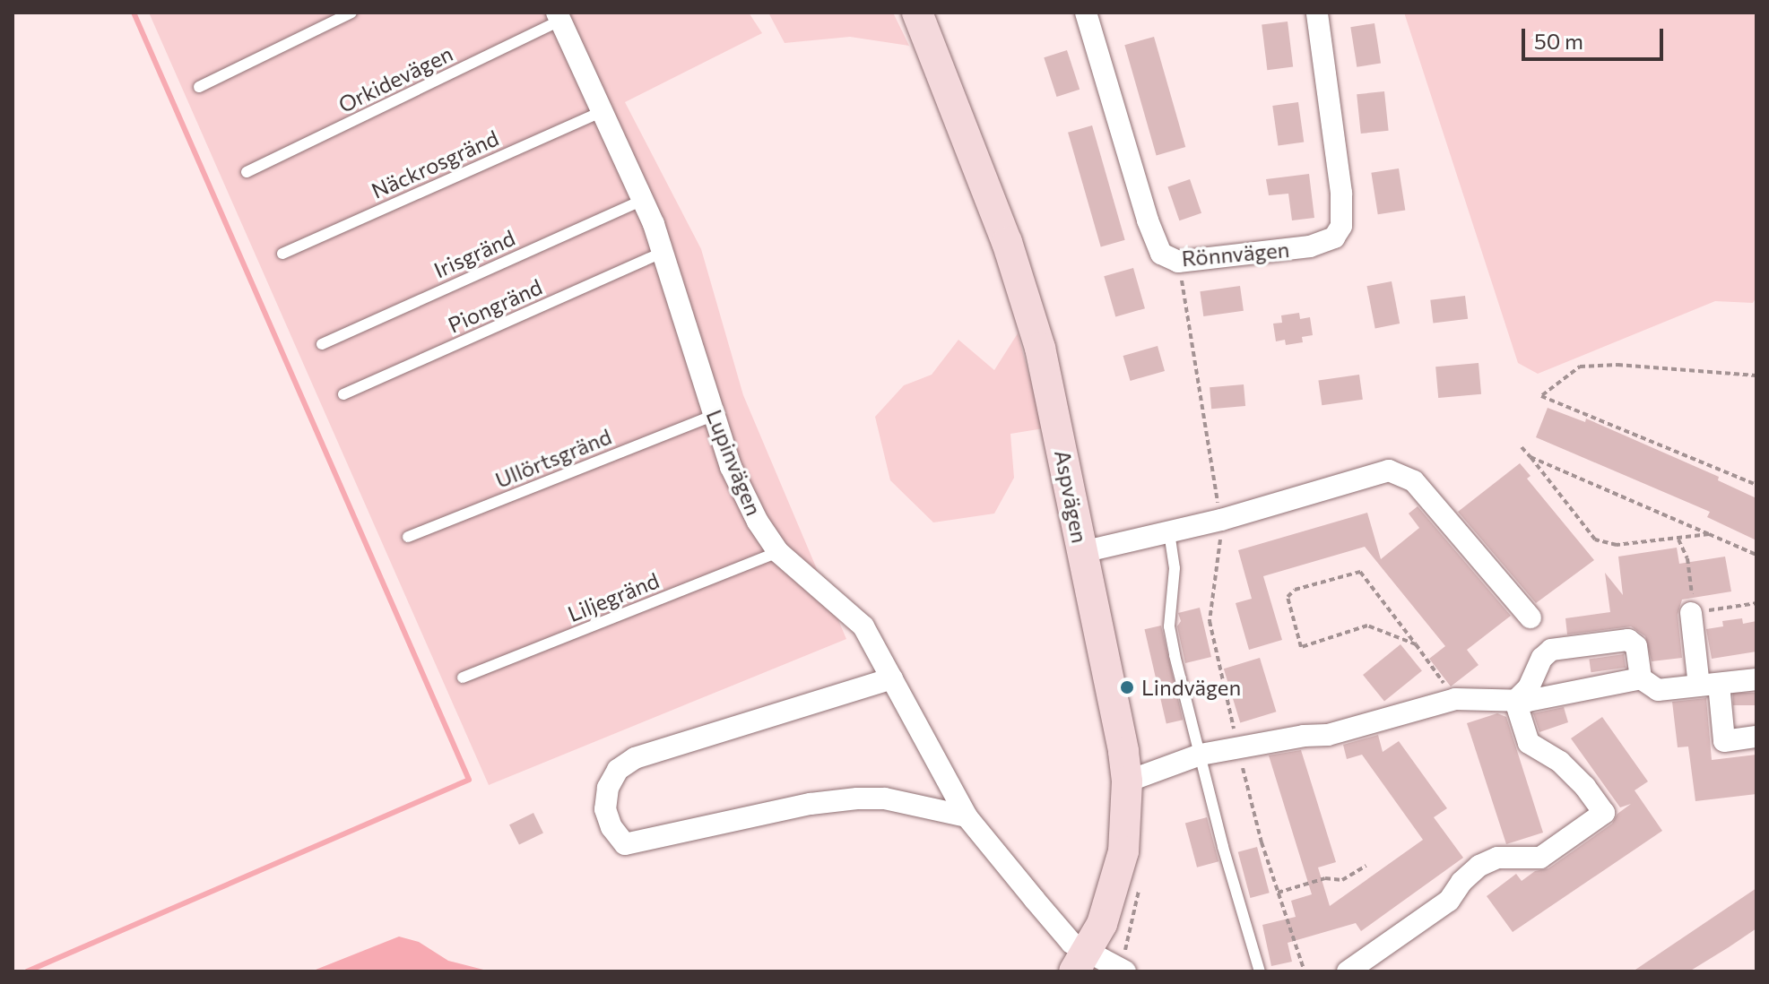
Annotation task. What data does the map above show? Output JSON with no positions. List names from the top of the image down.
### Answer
{
  "streets": {
    "street": ["Rönnvägen", "Lupinvägen", "Aspvägen"],
    "lane": [
      "Orkidevägen",
      "Näckrosgränd",
      "Irisgränd",
      "Piongränd",
      "Ullörtsgränd",
      "Liljegränd"
    ]
  },
  "crossings": [
    ["Orkidevägen", "Lupinvägen"],
    ["Näckrosgränd", "Lupinvägen"],
    ["Irisgränd", "Lupinvägen"],
    ["Piongränd", "Lupinvägen"],
    ["Ullörtsgränd", "Lupinvägen"],
    ["Lupinvägen", "Aspvägen"],
    ["Lupinvägen", "Liljegränd"]
  ],
  "places": ["Lindvägen"],
  "scale_bar": "50 m"
}
